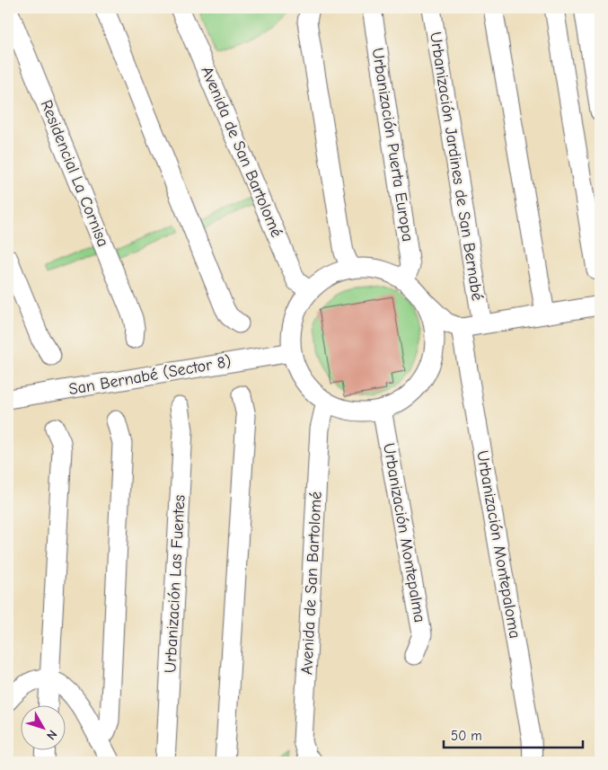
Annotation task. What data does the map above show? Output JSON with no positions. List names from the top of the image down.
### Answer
{
  "streets": {
    "street": [
      "Urbanización Puerta Europa",
      "Avenida de San Bartolomé",
      "Urbanización Jardines de San Bernabé",
      "Residencial La Cornisa",
      "San Bernabé (Sector 8)",
      "Urbanización Montepalma",
      "Urbanización Montepaloma",
      "Urbanización Las Fuentes"
    ]
  },
  "crossings": [
    ["Urbanización Puerta Europa", "Avenida de San Bartolomé"],
    ["Urbanización Puerta Europa", "San Bernabé (Sector 8)"],
    ["Urbanización Puerta Europa", "Urbanización Montepalma"],
    ["Avenida de San Bartolomé", "San Bernabé (Sector 8)"],
    ["Avenida de San Bartolomé", "Urbanización Montepalma"],
    ["San Bernabé (Sector 8)", "Urbanización Montepalma"]
  ],
  "scale_bar": "50 m",
  "north": "bottom right"
}
